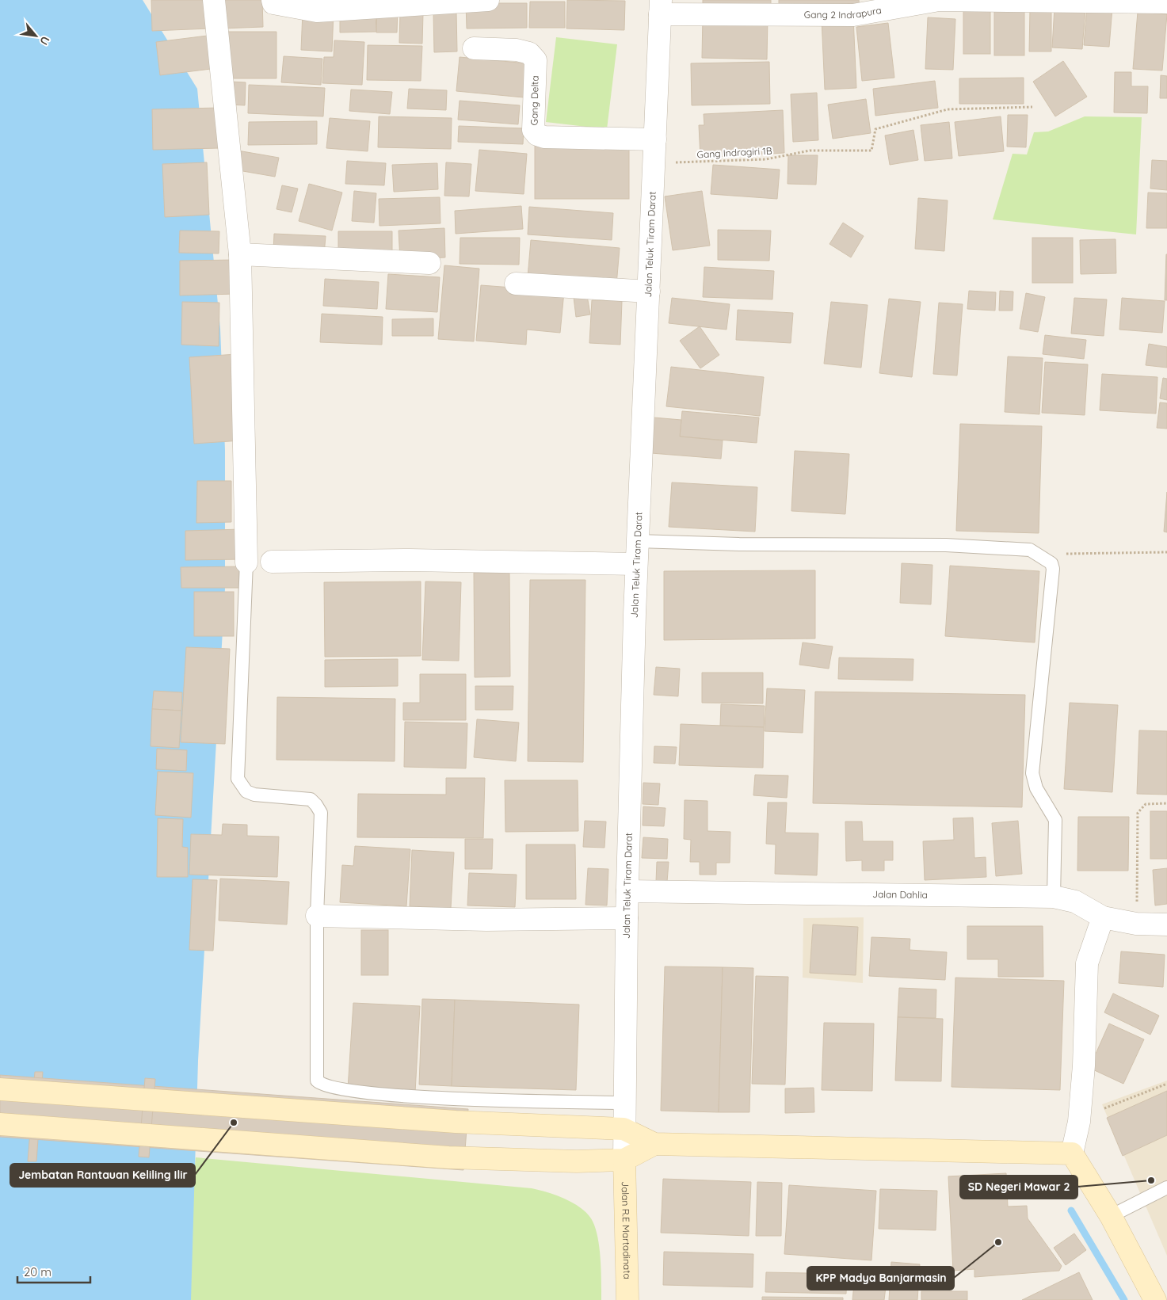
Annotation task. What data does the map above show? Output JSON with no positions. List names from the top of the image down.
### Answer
{
  "streets": {
    "main road": ["Jalan R.E Martadinata"],
    "street": [
      "Gang 2 Indrapura",
      "Gang Delta",
      "Jalan Teluk Tiram Darat",
      "Jalan Dahlia"
    ],
    "path": ["Gang Indragiri 1B"]
  },
  "crossings": [
    ["Gang 2 Indrapura", "Jalan Teluk Tiram Darat"],
    ["Gang Delta", "Jalan Teluk Tiram Darat"],
    ["Gang Indragiri 1B", "Jalan Teluk Tiram Darat"],
    ["Jalan Teluk Tiram Darat", "Jalan Dahlia"],
    ["Jalan Teluk Tiram Darat", "Jalan R.E Martadinata"]
  ],
  "places": ["Jembatan Rantauan Keliling Ilir", "SD Negeri Mawar 2", "KPP Madya Banjarmasin"],
  "scale_bar": "20 m",
  "north": "bottom right"
}
